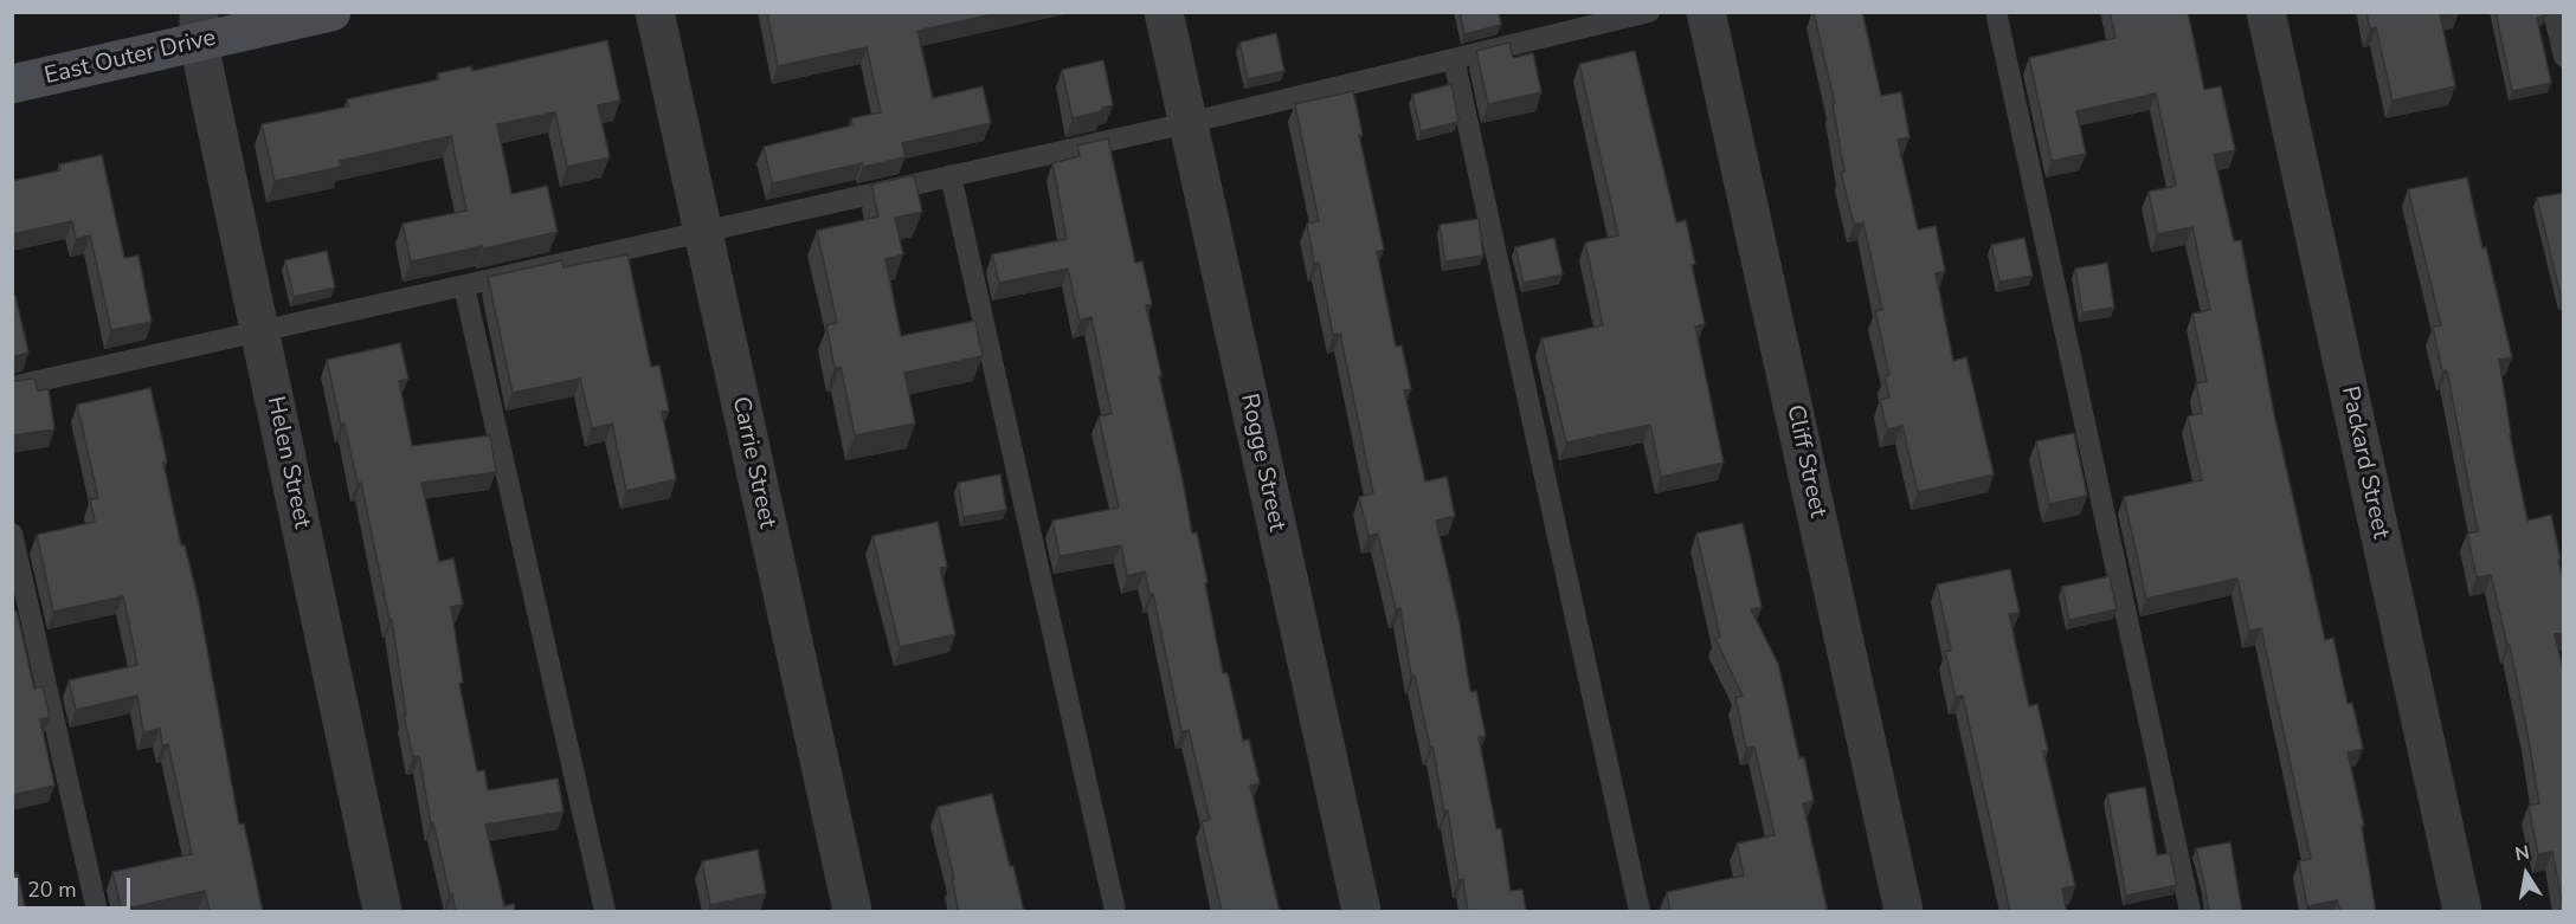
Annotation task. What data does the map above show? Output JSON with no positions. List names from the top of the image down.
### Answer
{
  "streets": {
    "main road": ["East Outer Drive"],
    "street": [
      "Cliff Street",
      "Helen Street",
      "Carrie Street",
      "Rogge Street",
      "Packard Street"
    ]
  },
  "crossings": [
    ["East Outer Drive", "Helen Street"]
  ],
  "scale_bar": "20 m",
  "north": "top"
}
